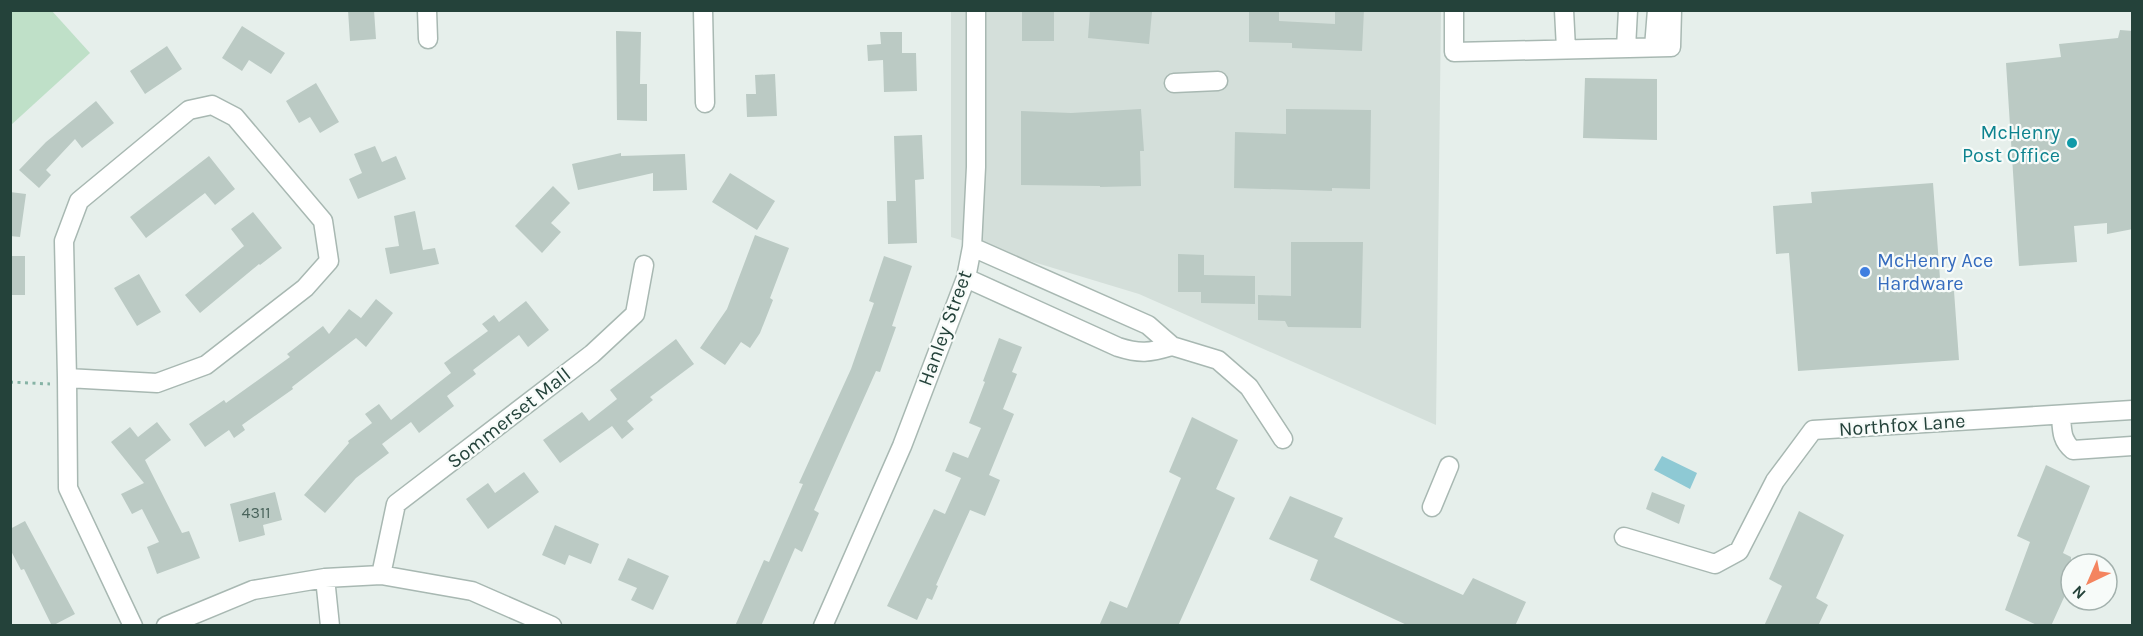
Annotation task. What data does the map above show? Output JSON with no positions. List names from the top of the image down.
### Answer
{
  "streets": {
    "street": ["Hanley Street", "Sommerset Mall", "Northfox Lane"]
  },
  "places": ["McHenry Post Office", "McHenry Ace Hardware"],
  "house_numbers": ["4311"],
  "north": "bottom left"
}
